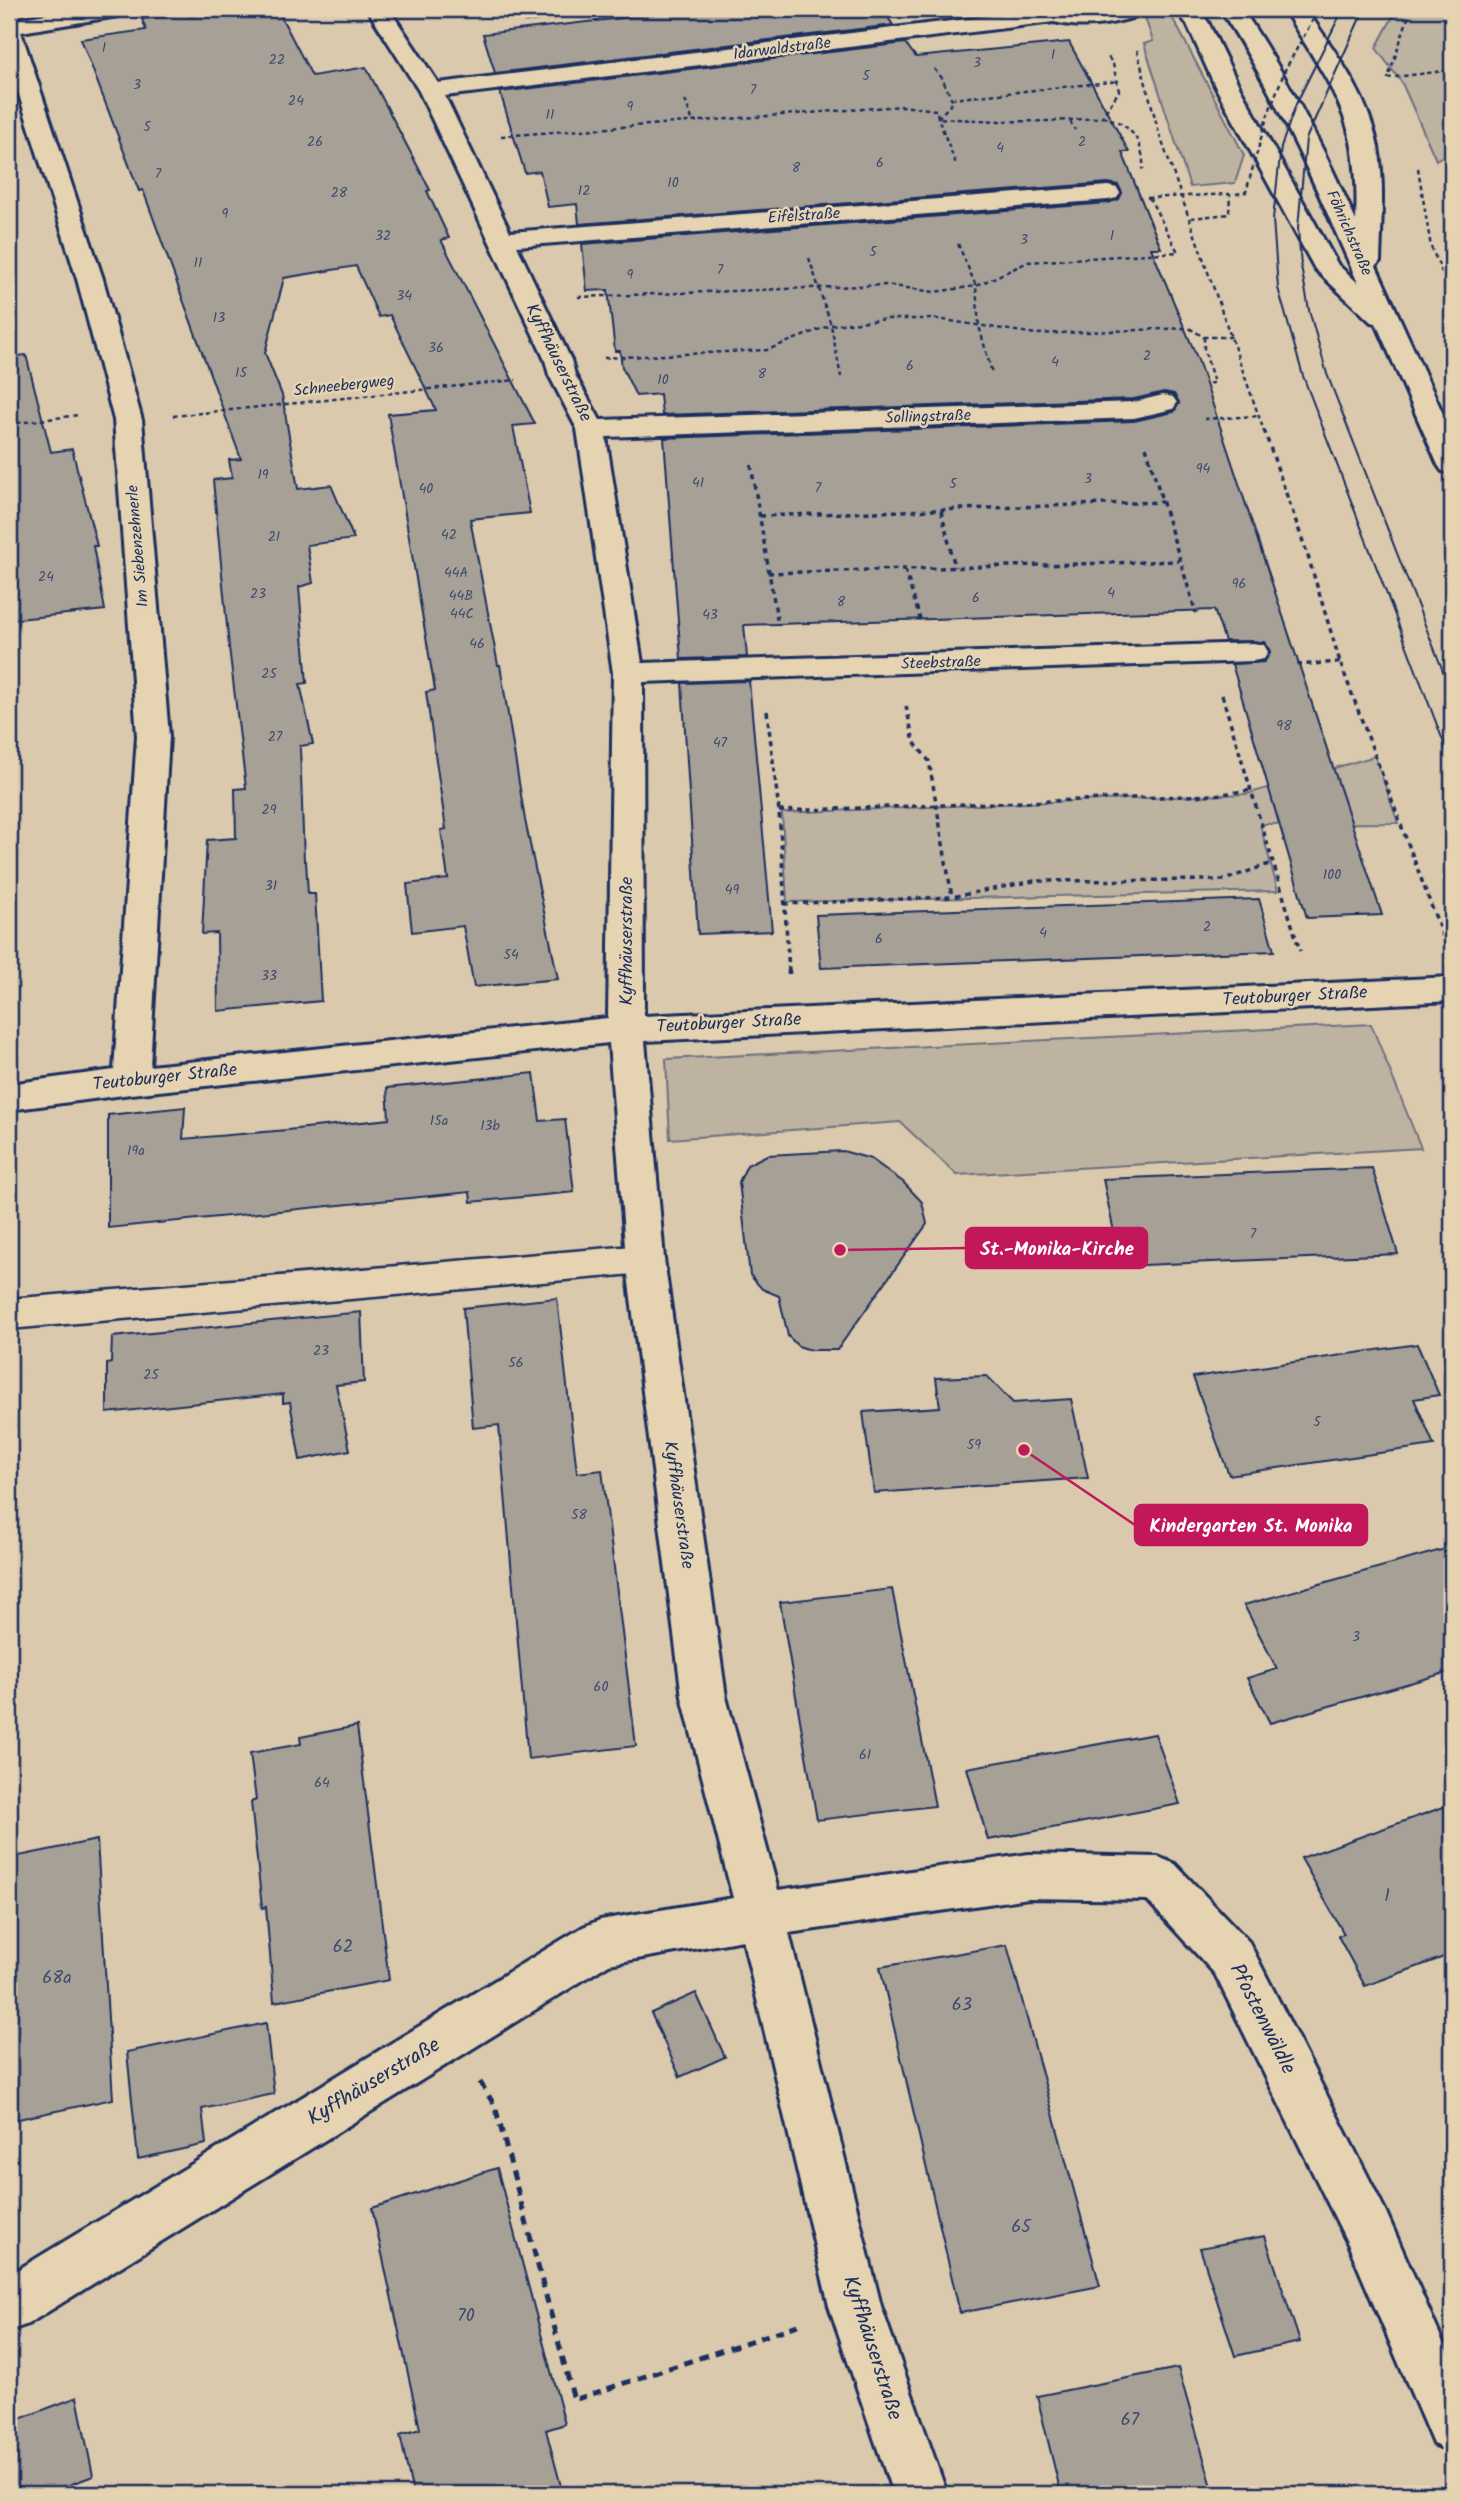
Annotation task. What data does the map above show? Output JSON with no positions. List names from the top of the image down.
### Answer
{
  "streets": {
    "street": [
      "Idarwaldstraße",
      "Eifelstraße",
      "Föhrichstraße",
      "Kyffhäuserstraße",
      "Sollingstraße",
      "Im Siebenzehnerle",
      "Steebstraße",
      "Teutoburger Straße",
      "Pfostenwäldle"
    ],
    "path": ["Schneebergweg"]
  },
  "crossings": [
    ["Idarwaldstraße", "Kyffhäuserstraße"],
    ["Eifelstraße", "Kyffhäuserstraße"],
    ["Kyffhäuserstraße", "Schneebergweg"],
    ["Kyffhäuserstraße", "Sollingstraße"],
    ["Kyffhäuserstraße", "Steebstraße"],
    ["Kyffhäuserstraße", "Teutoburger Straße"],
    ["Kyffhäuserstraße", "Pfostenwäldle"],
    ["Schneebergweg", "Im Siebenzehnerle"],
    ["Im Siebenzehnerle", "Teutoburger Straße"]
  ],
  "places": ["St.-Monika-Kirche", "Kindergarten St. Monika"],
  "house_numbers": [
    "1",
    "1",
    "22",
    "3",
    "5",
    "3",
    "7",
    "24",
    "9",
    "11",
    "5",
    "26",
    "2",
    "4",
    "6",
    "8",
    "7",
    "10",
    "12",
    "28",
    "9",
    "32",
    "1",
    "3",
    "5",
    "11",
    "7",
    "9",
    "34",
    "13",
    "36",
    "2",
    "4",
    "6",
    "15",
    "8",
    "10",
    "94",
    "19",
    "3",
    "41",
    "5",
    "7",
    "40",
    "42",
    "21",
    "44A",
    "24",
    "96",
    "4",
    "23",
    "44B",
    "6",
    "8",
    "44C",
    "43",
    "46",
    "25",
    "98",
    "27",
    "47",
    "29",
    "100",
    "31",
    "49",
    "2",
    "4",
    "6",
    "54",
    "33",
    "15a",
    "13b",
    "19a",
    "7",
    "23",
    "56",
    "25",
    "5",
    "59",
    "58",
    "3",
    "60",
    "61",
    "64",
    "1",
    "62",
    "68a",
    "63",
    "65",
    "70",
    "67"
  ]
}
